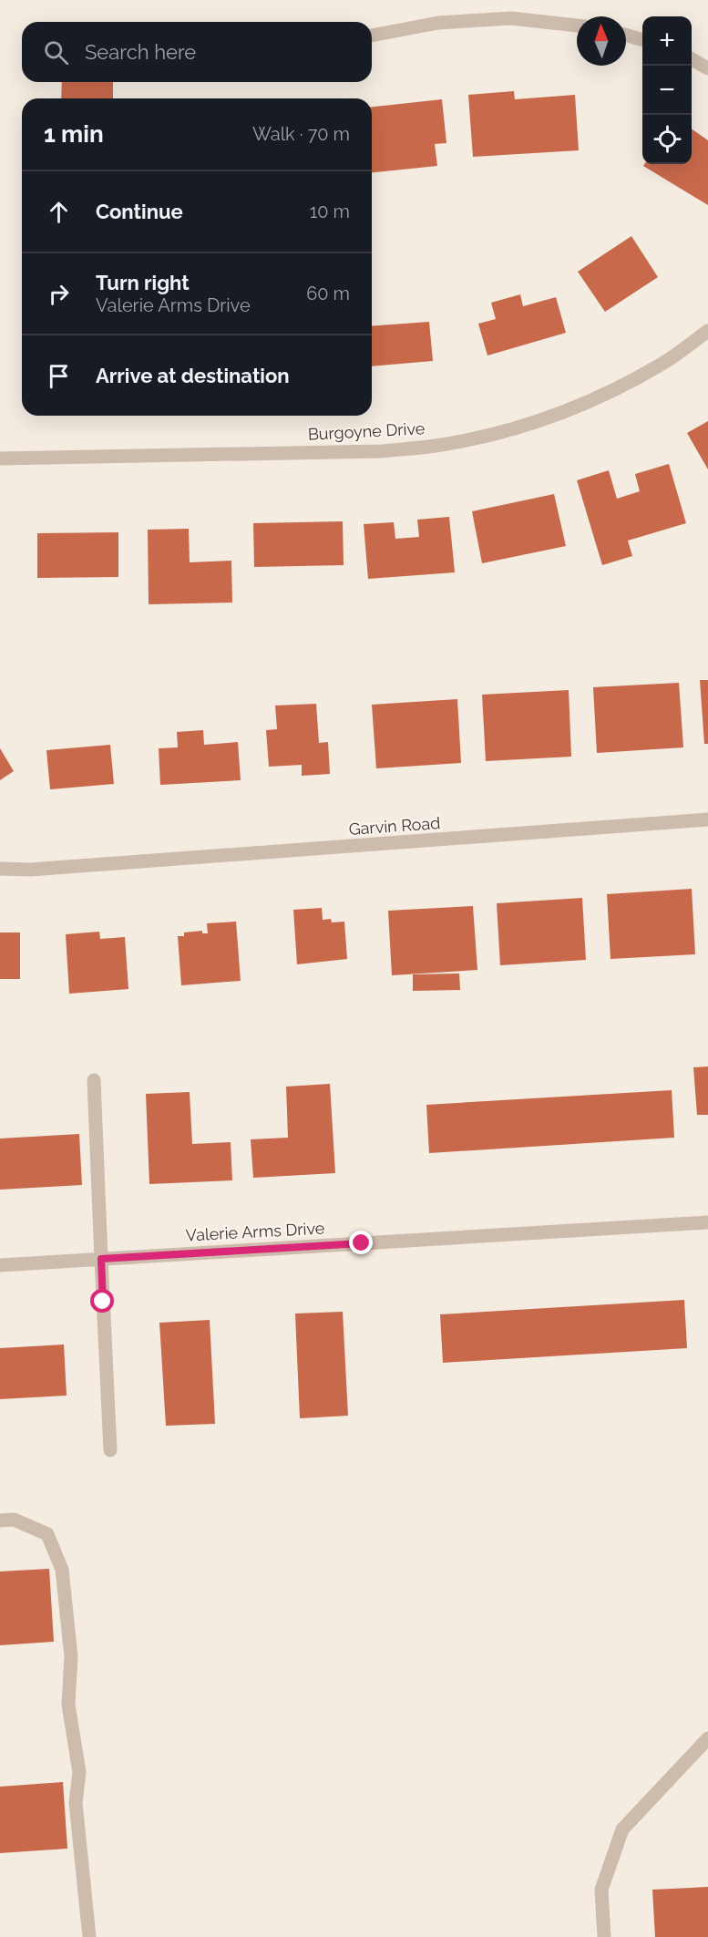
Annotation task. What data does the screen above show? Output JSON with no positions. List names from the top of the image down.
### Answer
{
  "streets": {
    "street": ["Burgoyne Drive", "Garvin Road", "Valerie Arms Drive"]
  },
  "north": "top",
  "page": {
    "map_buttons": ["+", "−"],
    "search": "Search here",
    "heading": ["1 min", "Walk · 70 m"],
    "list": [
      ["Continue", "10 m"],
      ["Turn right", "Valerie Arms Drive", "60 m"],
      "Arrive at destination"
    ]
  }
}
